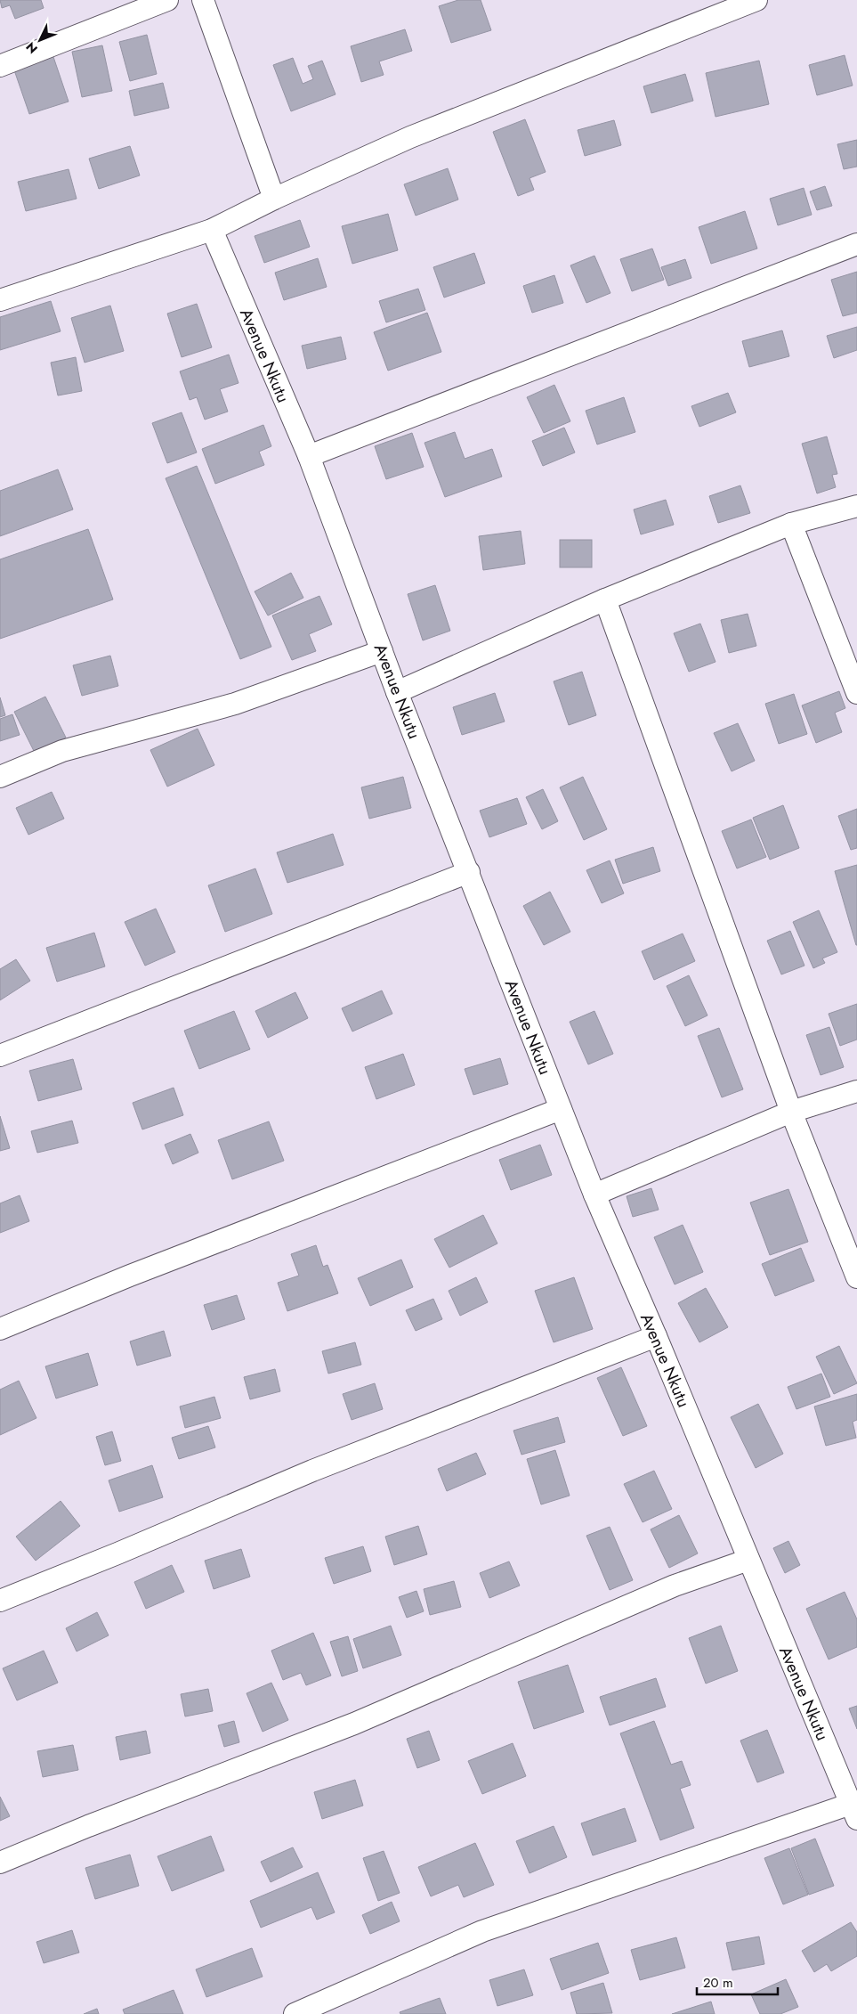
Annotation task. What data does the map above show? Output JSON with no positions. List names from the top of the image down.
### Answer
{
  "streets": {
    "street": ["Avenue Nkutu"]
  },
  "scale_bar": "20 m",
  "north": "bottom left"
}
